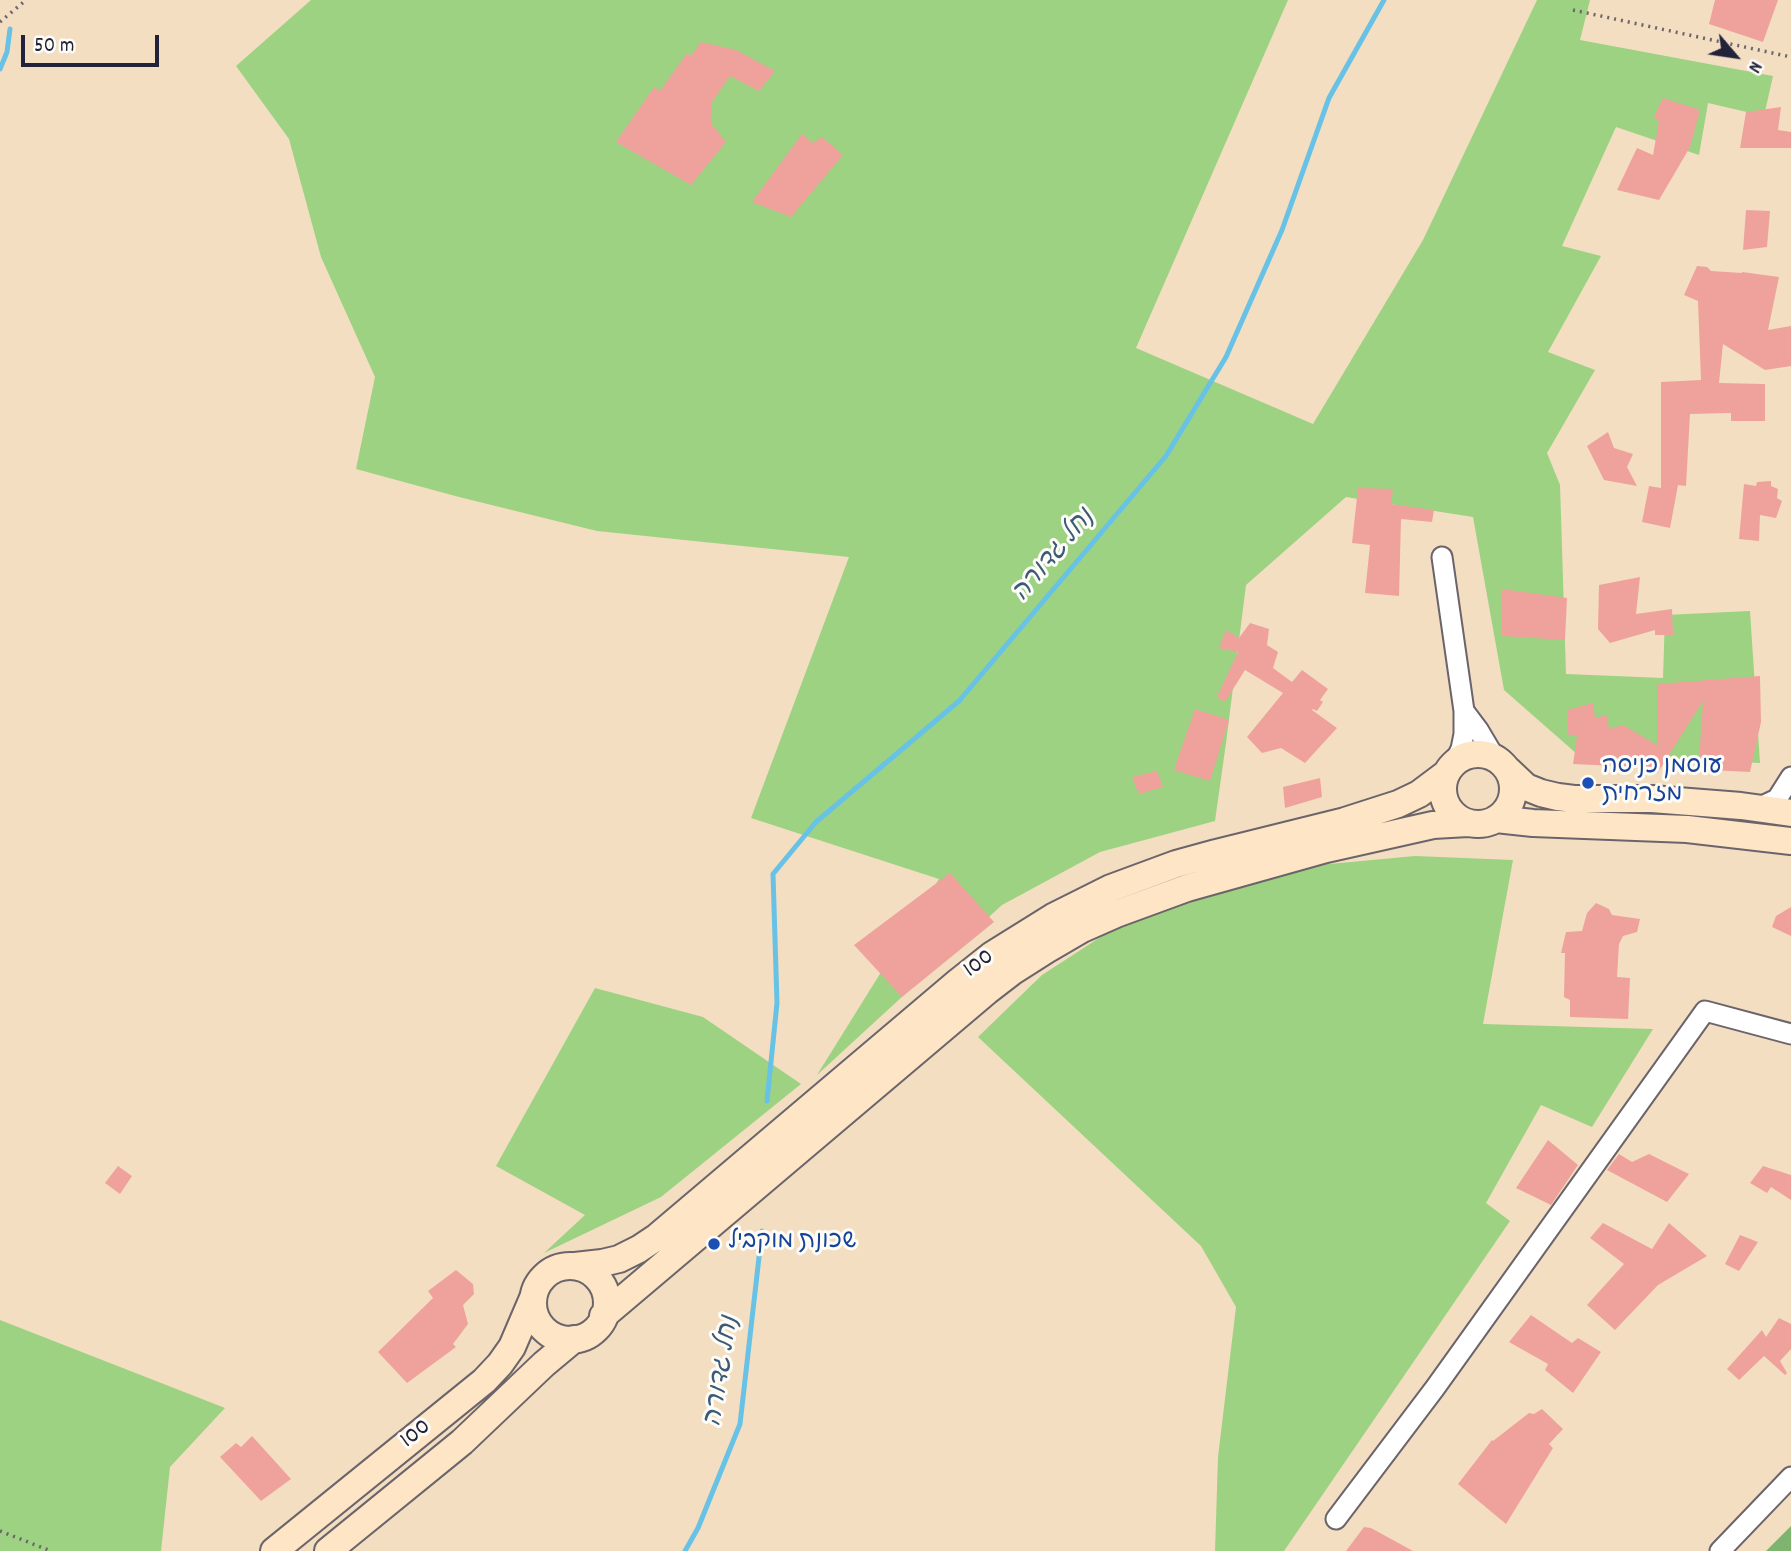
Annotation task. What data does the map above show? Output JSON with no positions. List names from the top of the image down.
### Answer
{
  "streets": {
    "main road": ["100"]
  },
  "water": ["נחל גדורה"],
  "places": ["עוסמן כניסה מזרחית", "שכונת מוקביל"],
  "scale_bar": "50 m",
  "north": "bottom right"
}
